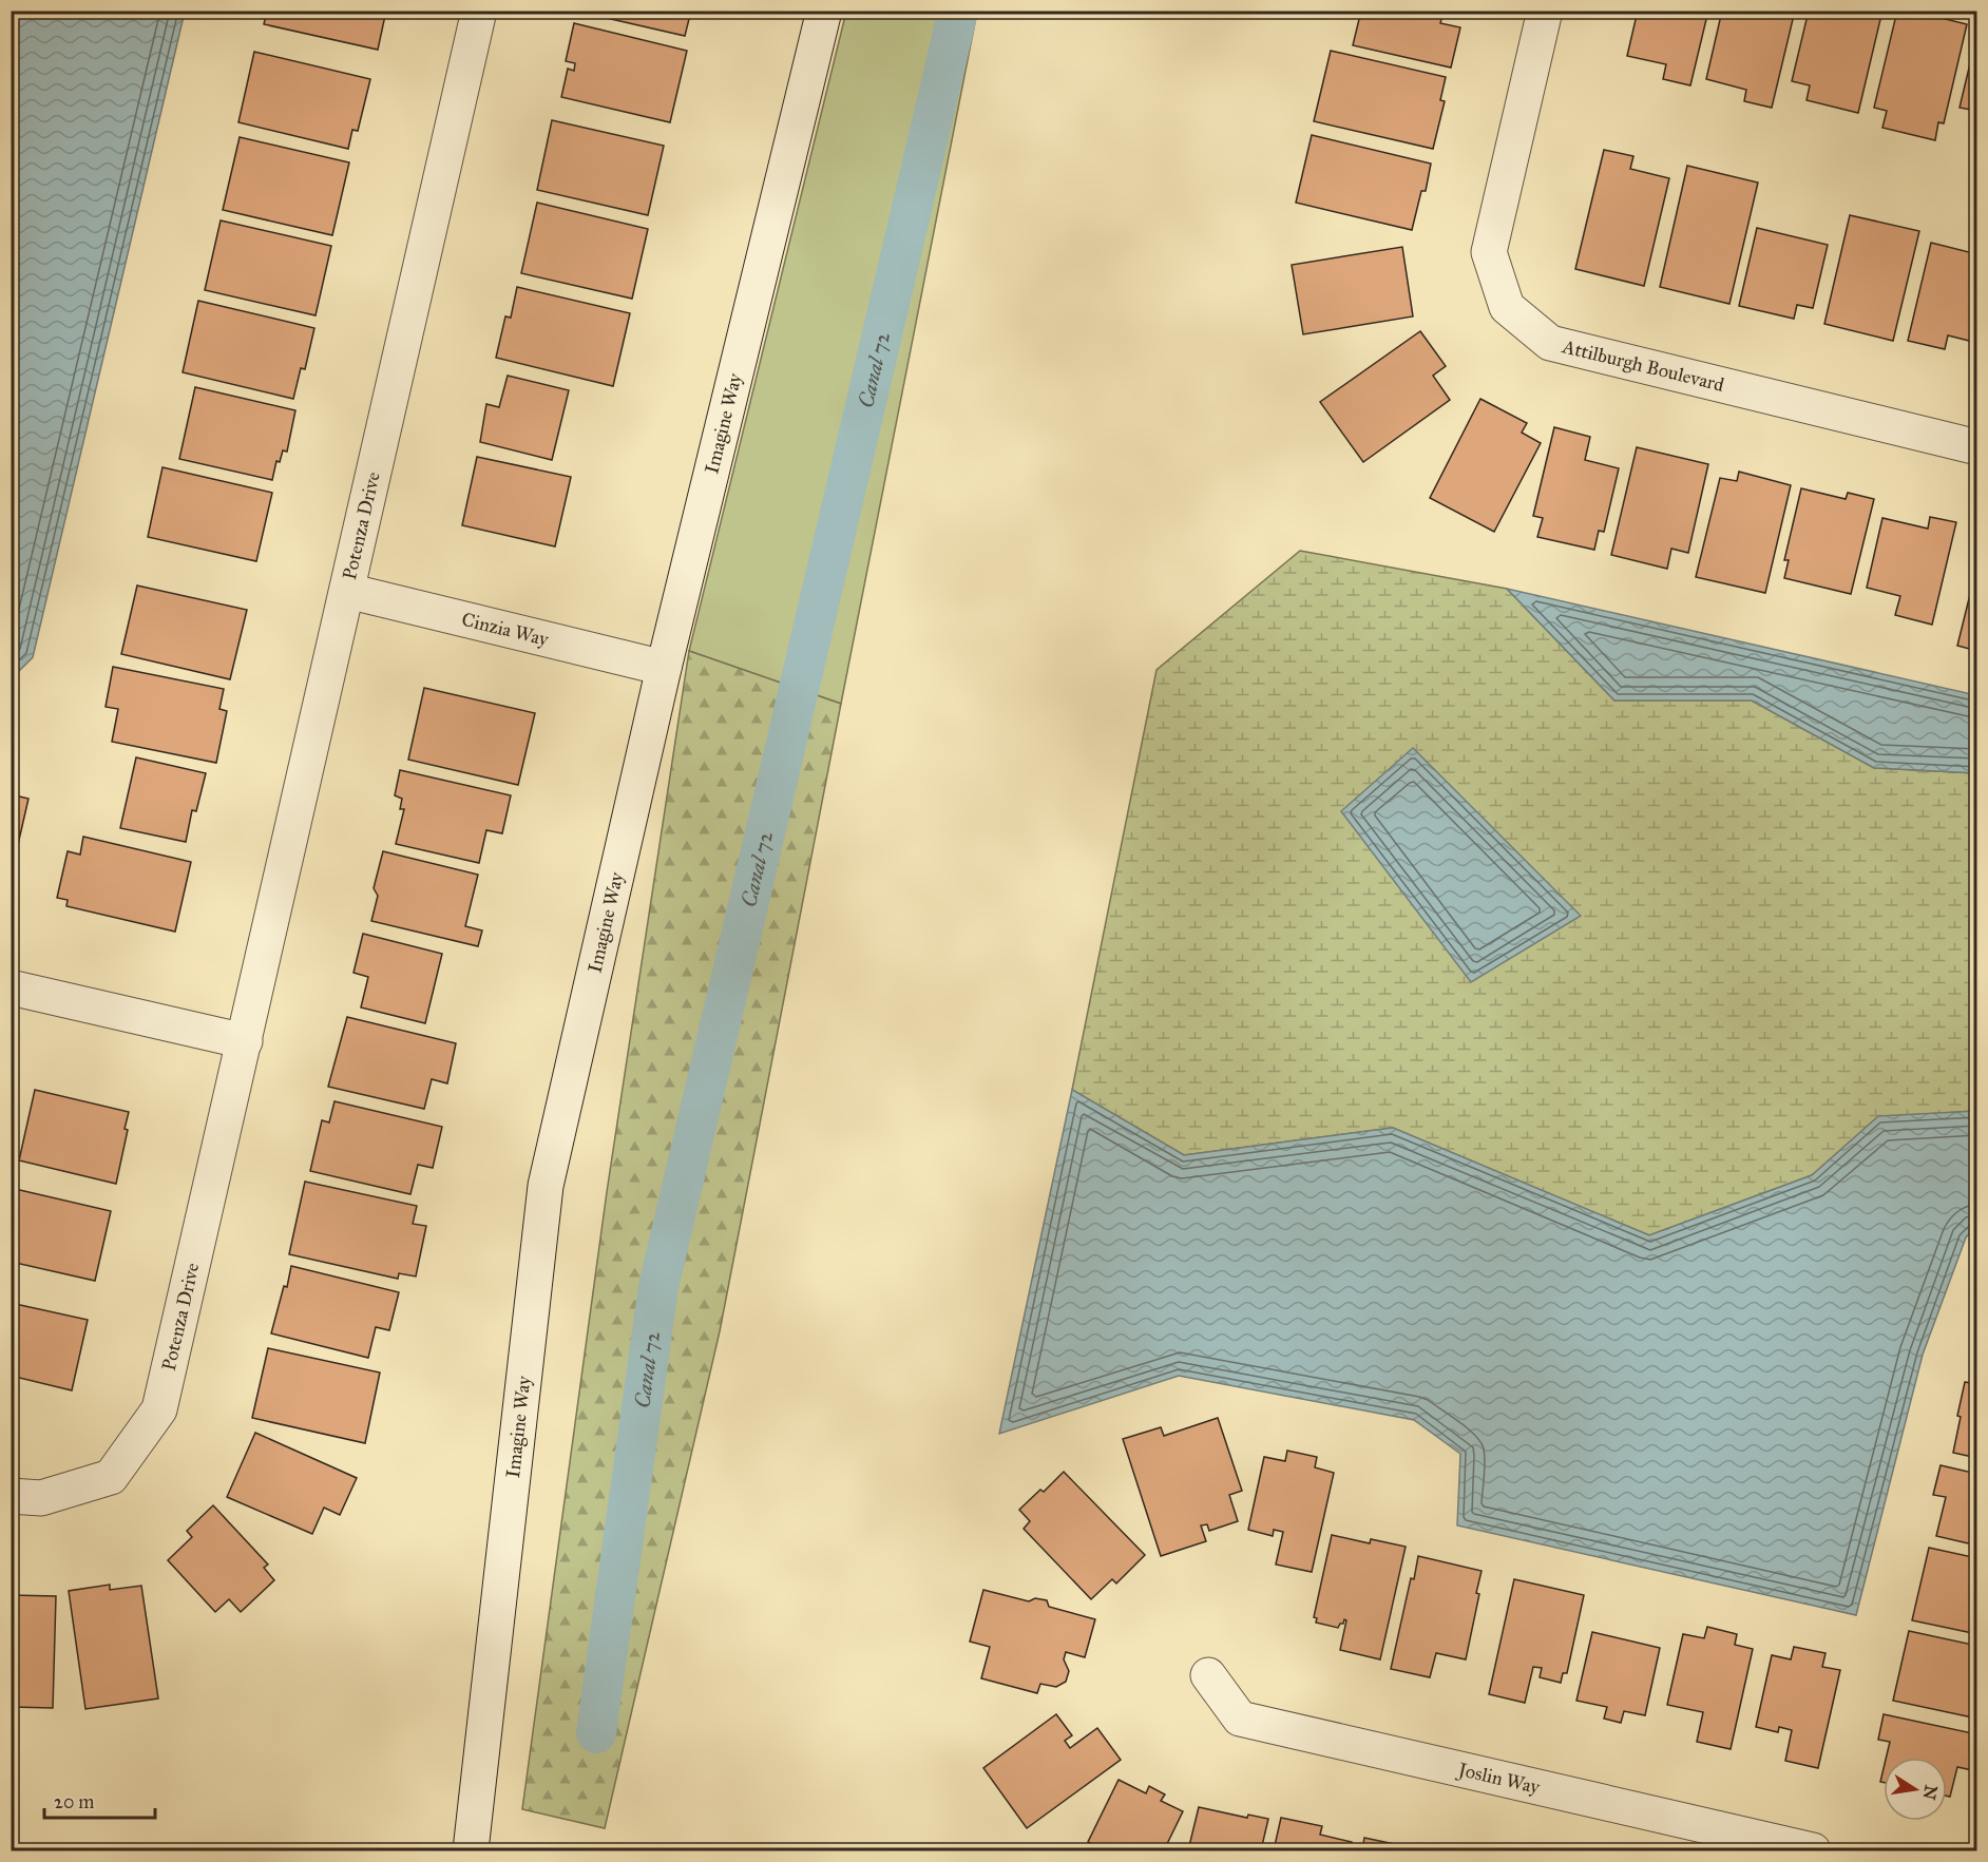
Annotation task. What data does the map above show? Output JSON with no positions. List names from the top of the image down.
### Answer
{
  "streets": {
    "street": [
      "Attilburgh Boulevard",
      "Imagine Way",
      "Potenza Drive",
      "Cinzia Way",
      "Joslin Way"
    ]
  },
  "crossings": [
    ["Imagine Way", "Cinzia Way"],
    ["Potenza Drive", "Cinzia Way"]
  ],
  "water": ["Canal 72"],
  "scale_bar": "20 m",
  "north": "right"
}
